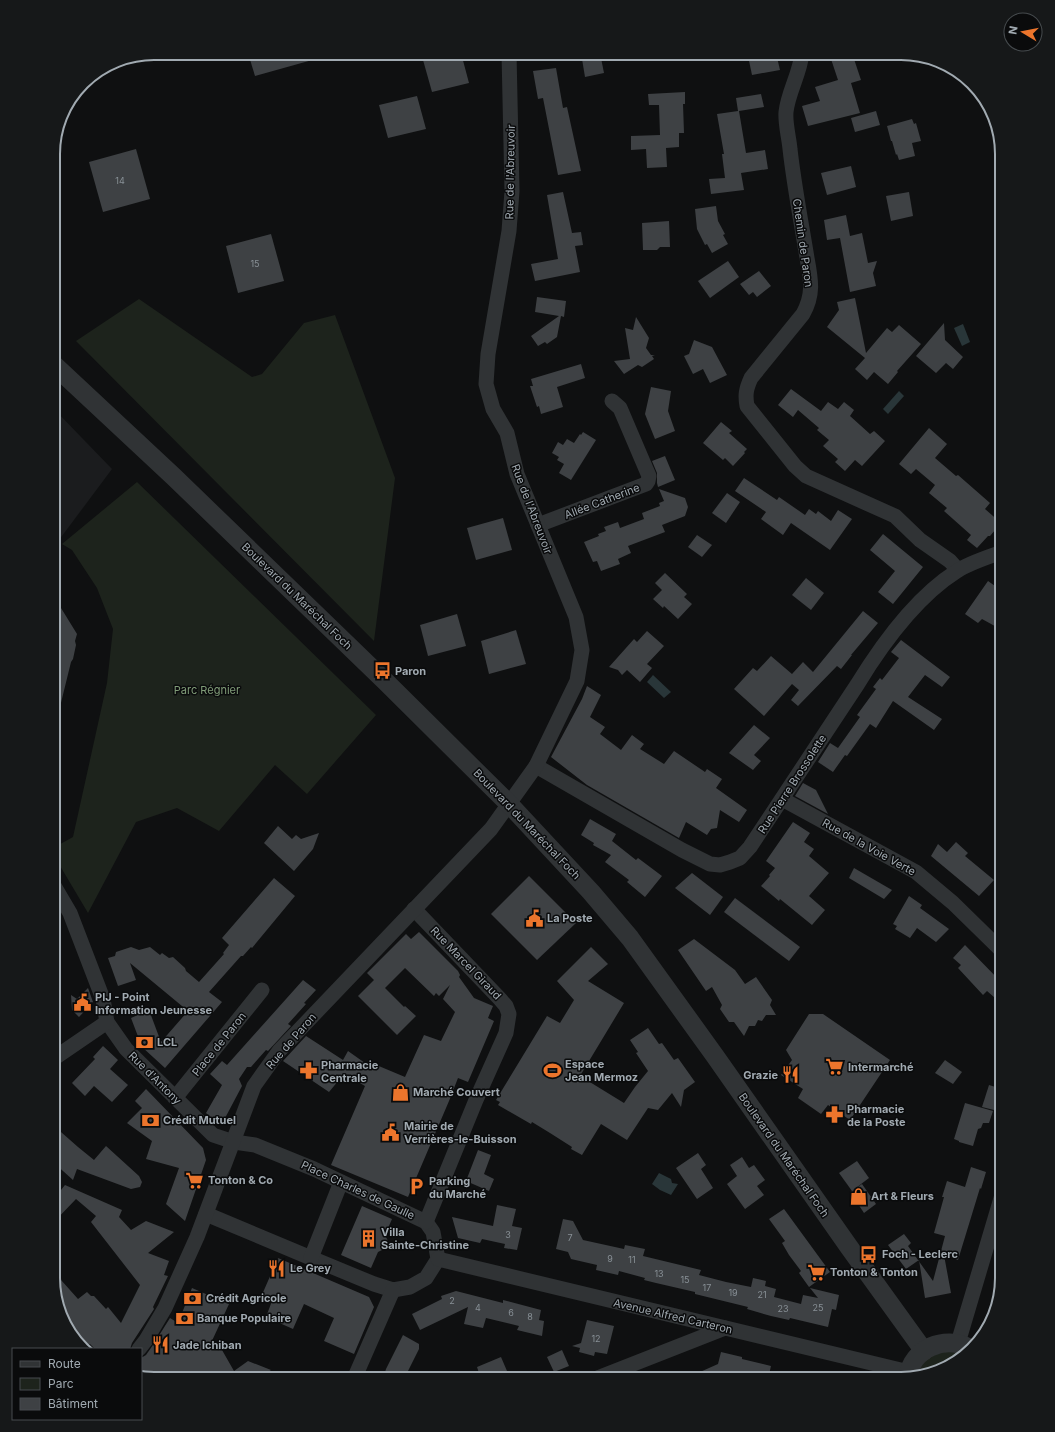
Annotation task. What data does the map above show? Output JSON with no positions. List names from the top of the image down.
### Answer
{
  "streets": {
    "street": [
      "Rue de l'Abreuvoir",
      "Chemin de Paron",
      "Allée Catherine",
      "Boulevard du Maréchal Foch",
      "Rue Pierre Brossolette",
      "Rue de la Voie Verte",
      "Rue Marcel Giraud",
      "Rue de Paron",
      "Place de Paron",
      "Rue d'Antony",
      "Place Charles de Gaulle",
      "Avenue Alfred Carteron"
    ]
  },
  "crossings": [
    ["Rue de l'Abreuvoir", "Allée Catherine"],
    ["Rue de l'Abreuvoir", "Boulevard du Maréchal Foch"],
    ["Rue de l'Abreuvoir", "Rue Pierre Brossolette"],
    ["Rue de l'Abreuvoir", "Rue de Paron"],
    ["Chemin de Paron", "Rue Pierre Brossolette"],
    ["Boulevard du Maréchal Foch", "Rue de Paron"],
    ["Rue Pierre Brossolette", "Rue de la Voie Verte"],
    ["Rue Marcel Giraud", "Rue de Paron"],
    ["Rue Marcel Giraud", "Place Charles de Gaulle"],
    ["Rue de Paron", "Rue d'Antony"],
    ["Rue de Paron", "Place Charles de Gaulle"],
    ["Place de Paron", "Rue d'Antony"],
    ["Rue d'Antony", "Place Charles de Gaulle"],
    ["Place Charles de Gaulle", "Avenue Alfred Carteron"]
  ],
  "parks": ["Parc Régnier"],
  "places": {
    "bus stop": ["Paron", "Foch - Leclerc"],
    "public building": ["La Poste", "PIJ - Point Information Jeunesse", "Mairie de Verrières-le-Buisson"],
    "bank": [
      "LCL",
      "Crédit Mutuel",
      "Crédit Agricole",
      "Banque Populaire"
    ],
    "supermarket": ["Intermarché", "Tonton & Co", "Tonton & Tonton"],
    "sports": ["Espace Jean Mermoz"],
    "pharmacy": ["Pharmacie Centrale", "Pharmacie de la Poste"],
    "restaurant": ["Grazie", "Le Grey", "Jade Ichiban"],
    "shop": ["Marché Couvert", "Art & Fleurs"],
    "parking": ["Parking du Marché"],
    "building": ["Villa Sainte-Christine"]
  },
  "house_numbers": [
    "14",
    "15",
    "3",
    "7",
    "9",
    "11",
    "13",
    "15",
    "17",
    "19",
    "21",
    "2",
    "4",
    "25",
    "23",
    "6",
    "8",
    "12"
  ],
  "legend": ["Route", "Parc", "Bâtiment"],
  "north": "left"
}
